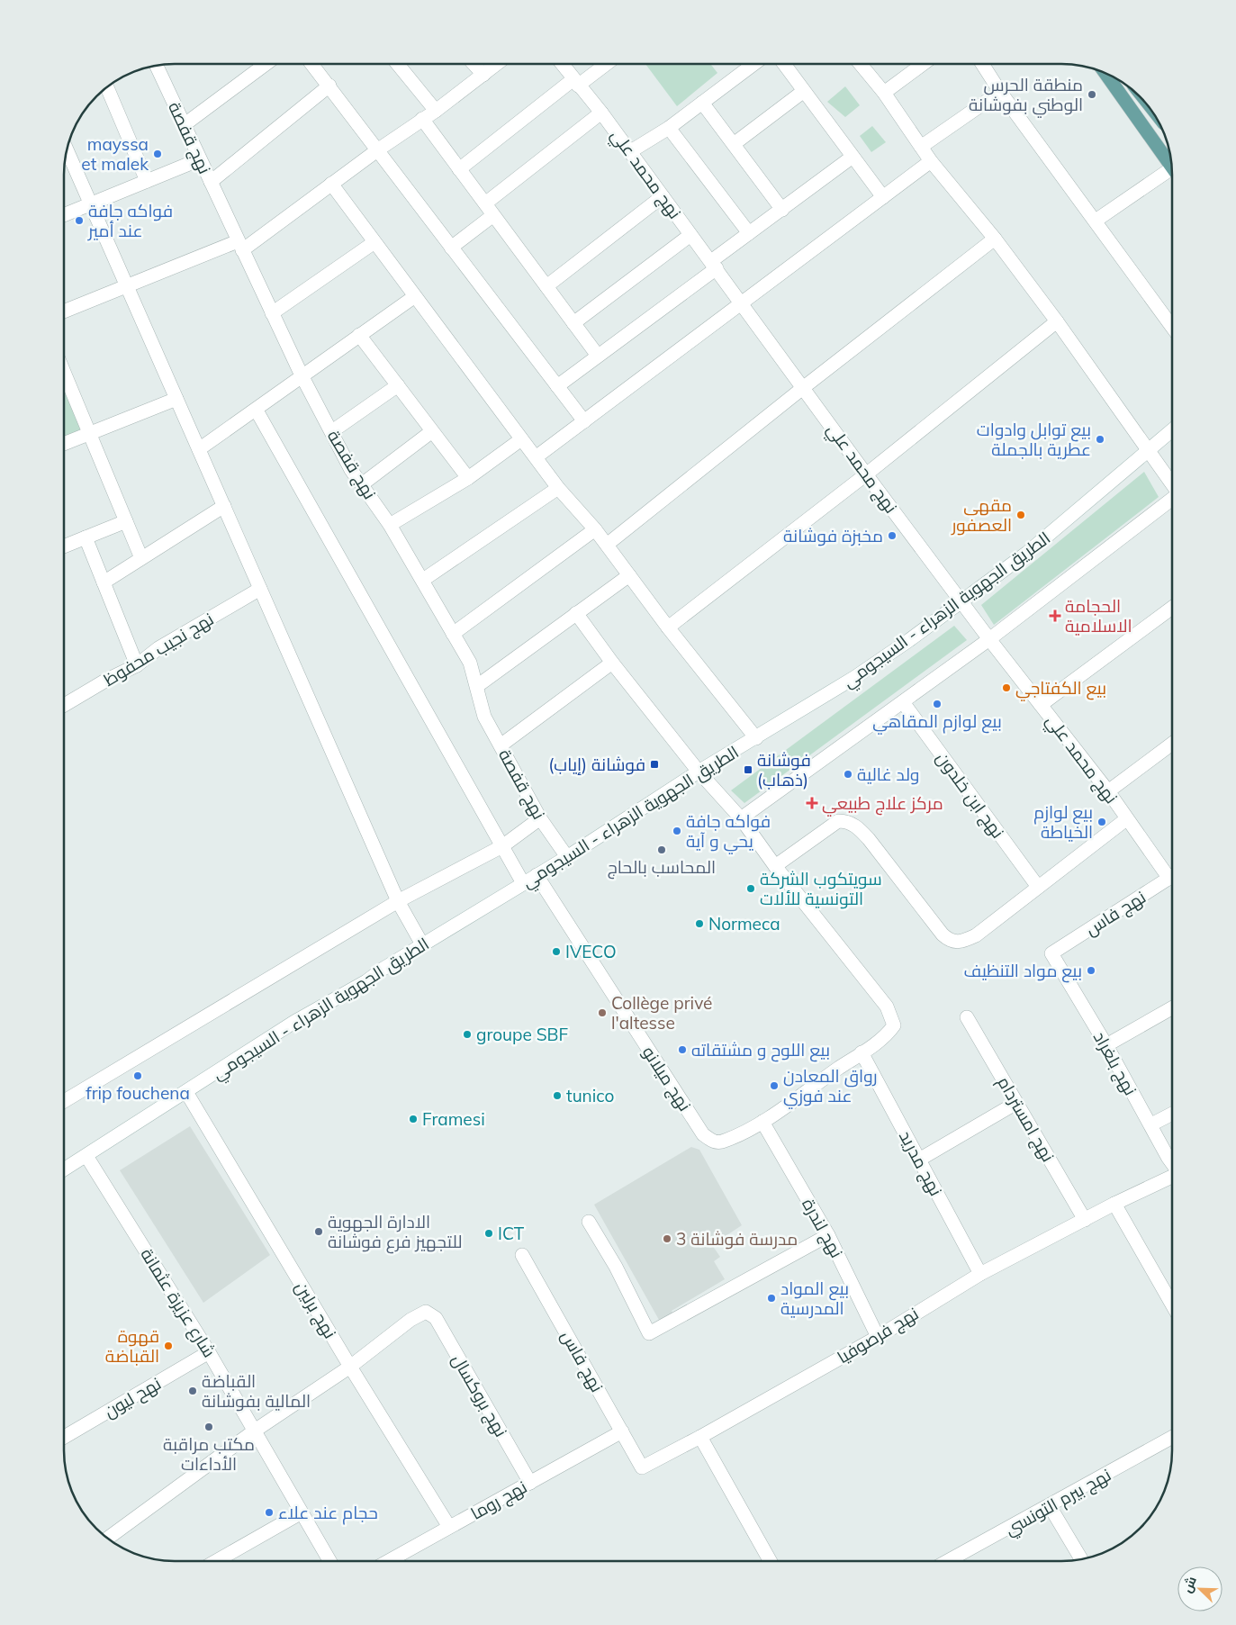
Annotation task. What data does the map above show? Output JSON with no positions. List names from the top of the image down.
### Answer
{
  "streets": {
    "street": [
      "نهج قفصة",
      "نهج محمد علي",
      "الطريق الجهوية الزهراء - السيجومي",
      "نهج نجيب محفوظ",
      "نهج ابن خلدون",
      "نهج فاس",
      "نهج بلغراد",
      "نهج ميلانو",
      "نهج امستردام",
      "نهج مدريد",
      "نهج لندرة",
      "شارع عزيزة عثمانة",
      "نهج برلين",
      "نهج فرصوفيا",
      "نهج بروكسال",
      "نهح ليون",
      "نهج روما",
      "نهج بيرم التونسي"
    ]
  },
  "crossings": [
    ["نهج قفصة", "الطريق الجهوية الزهراء - السيجومي"],
    ["نهج محمد علي", "الطريق الجهوية الزهراء - السيجومي"],
    ["الطريق الجهوية الزهراء - السيجومي", "نهج ميلانو"],
    ["الطريق الجهوية الزهراء - السيجومي", "شارع عزيزة عثمانة"],
    ["الطريق الجهوية الزهراء - السيجومي", "نهج برلين"],
    ["نهج فاس", "نهج بلغراد"],
    ["نهج فاس", "نهج فرصوفيا"],
    ["نهج فاس", "نهج روما"],
    ["نهج ميلانو", "نهج مدريد"],
    ["نهج ميلانو", "نهج لندرة"],
    ["نهج امستردام", "نهج فرصوفيا"],
    ["نهج مدريد", "نهج فرصوفيا"],
    ["نهج لندرة", "نهج فرصوفيا"],
    ["شارع عزيزة عثمانة", "نهح ليون"],
    ["نهج برلين", "نهج بروكسال"],
    ["نهج برلين", "نهج روما"],
    ["نهج بروكسال", "نهج روما"]
  ],
  "places": {
    "other": [
      "منطقة الحرس الوطني بفوشانة",
      "mayssa et malek",
      "فواكه جافة عند أمير",
      "بيع توابل وادوات عطرية بالجملة",
      "مقهى العصفور",
      "مخبزة فوشانة",
      "بيع الكفتاجي",
      "بيع لوازم المقاهي",
      "ولد غالية",
      "بيع لوازم الخياطة",
      "فواكه جافة يحي و آية",
      "المحاسب بالحاج",
      "سويتكوب الشركة التونسية للألات",
      "Normeca",
      "IVECO",
      "بيع مواد التنظيف",
      "Collège privé l'altesse",
      "groupe SBF",
      "بيع اللوح و مشتقاته",
      "frip fouchena",
      "رواق المعادن عند فوزي",
      "tunico",
      "Framesi",
      "الادارة الجهوية للتجهيز فرع فوشانة",
      "ICT",
      "مدرسة فوشانة 3",
      "بيع المواد المدرسية",
      "قهوة القباضة",
      "القباضة المالية بفوشانة",
      "مكتب مراقبة الأداءات",
      "حجام عند علاء"
    ],
    "health": ["الحجامة الاسلامية", "مركز علاج طبيعي"],
    "transit": ["فوشانة (إياب)", "فوشانة (ذهاب)"]
  },
  "north": "top left"
}
